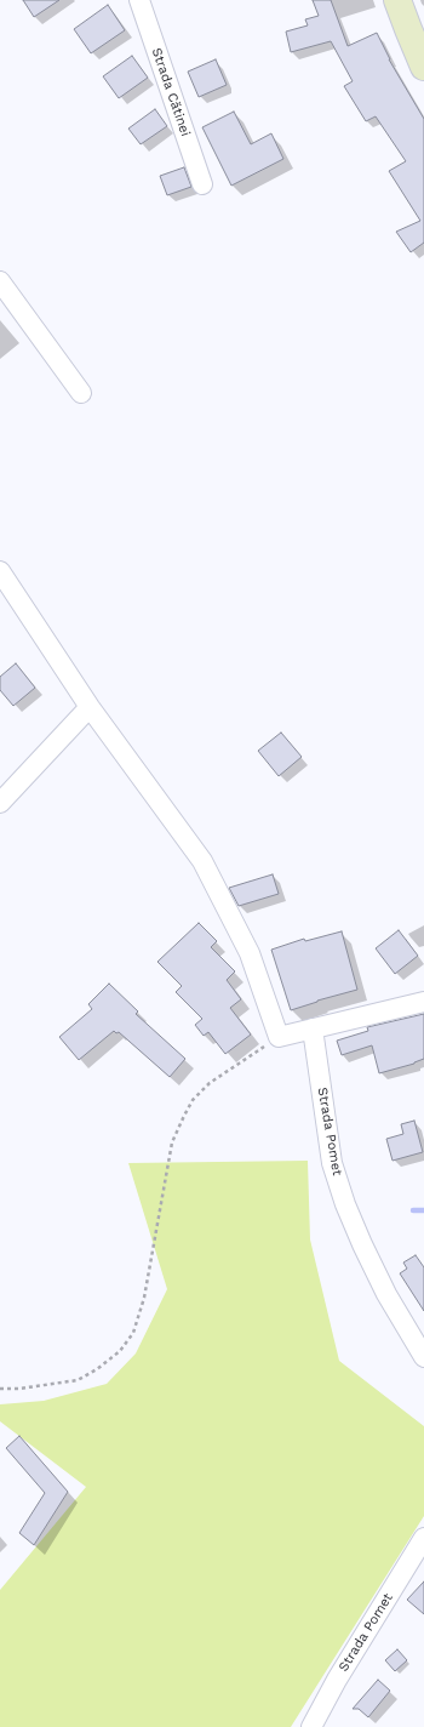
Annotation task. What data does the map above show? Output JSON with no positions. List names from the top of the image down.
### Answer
{
  "streets": {
    "street": ["Strada Cătinei", "Strada Pomet"]
  }
}
